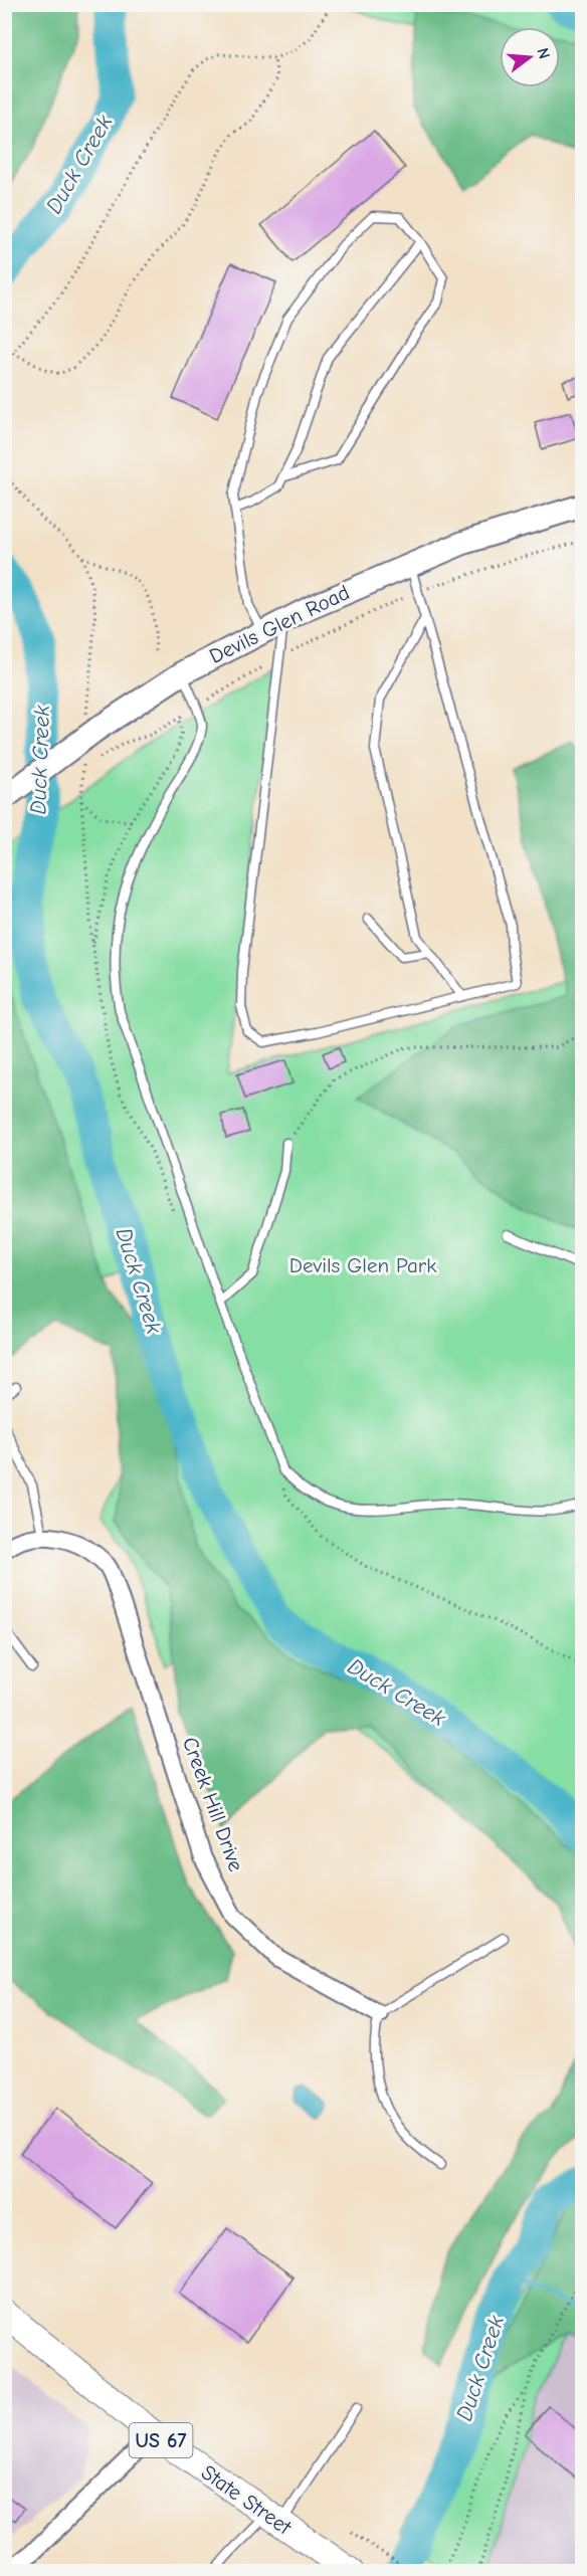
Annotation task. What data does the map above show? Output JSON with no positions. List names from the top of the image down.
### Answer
{
  "streets": {
    "main road": ["Devils Glen Road", "US 67", "State Street"],
    "street": ["Creek Hill Drive"]
  },
  "water": ["Duck Creek"],
  "parks": ["Devils Glen Park"],
  "north": "right"
}
